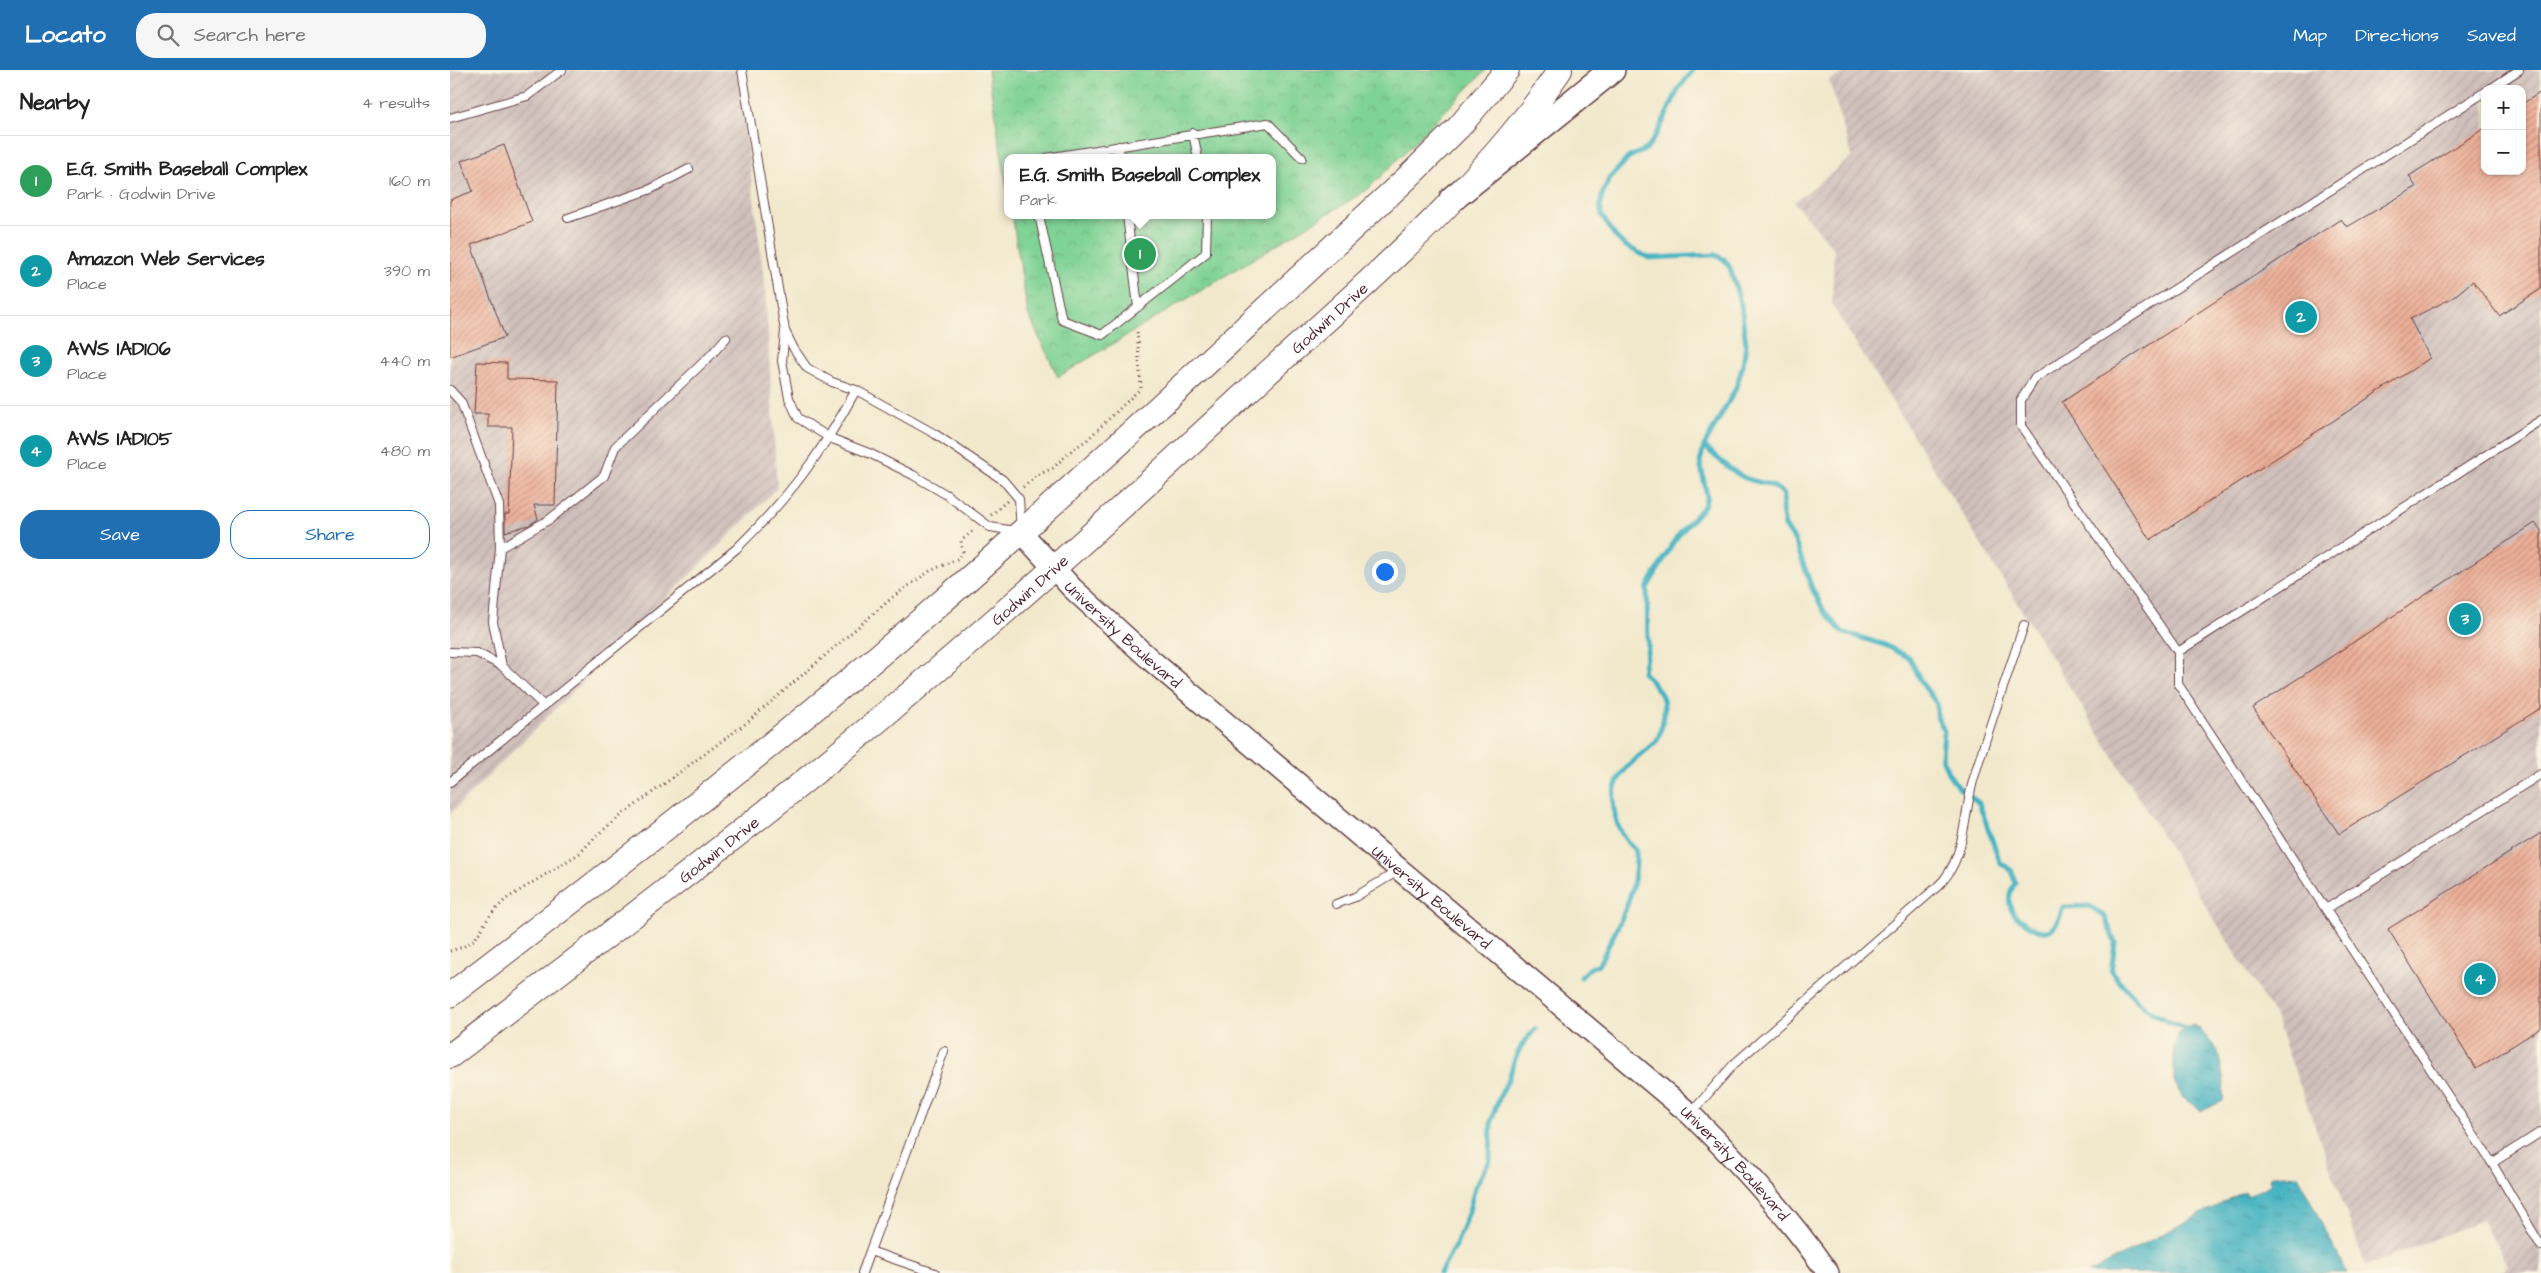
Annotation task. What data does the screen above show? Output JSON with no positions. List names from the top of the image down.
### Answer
{
  "streets": {
    "main road": ["Godwin Drive", "University Boulevard"]
  },
  "crossings": [
    ["Godwin Drive", "University Boulevard"]
  ],
  "page": {
    "header": "Locato",
    "search": "Search here",
    "nav": ["Map", "Directions", "Saved"],
    "heading": ["Nearby", "4 results"],
    "map_buttons": ["+", "−"],
    "list": [
      {
        "mark": "1",
        "name": "E.G. Smith Baseball Complex",
        "note": "Park · Godwin Drive",
        "value": "160 m"
      },
      {
        "mark": "2",
        "name": "Amazon Web Services",
        "note": "Place",
        "value": "390 m"
      },
      {
        "mark": "3",
        "name": "AWS IAD106",
        "note": "Place",
        "value": "440 m"
      },
      {
        "mark": "4",
        "name": "AWS IAD105",
        "note": "Place",
        "value": "480 m"
      }
    ],
    "popup": ["E.G. Smith Baseball Complex", "Park"],
    "pins": [
      "1",
      "2",
      "3",
      "4"
    ],
    "buttons": ["Save", "Share"]
  }
}
